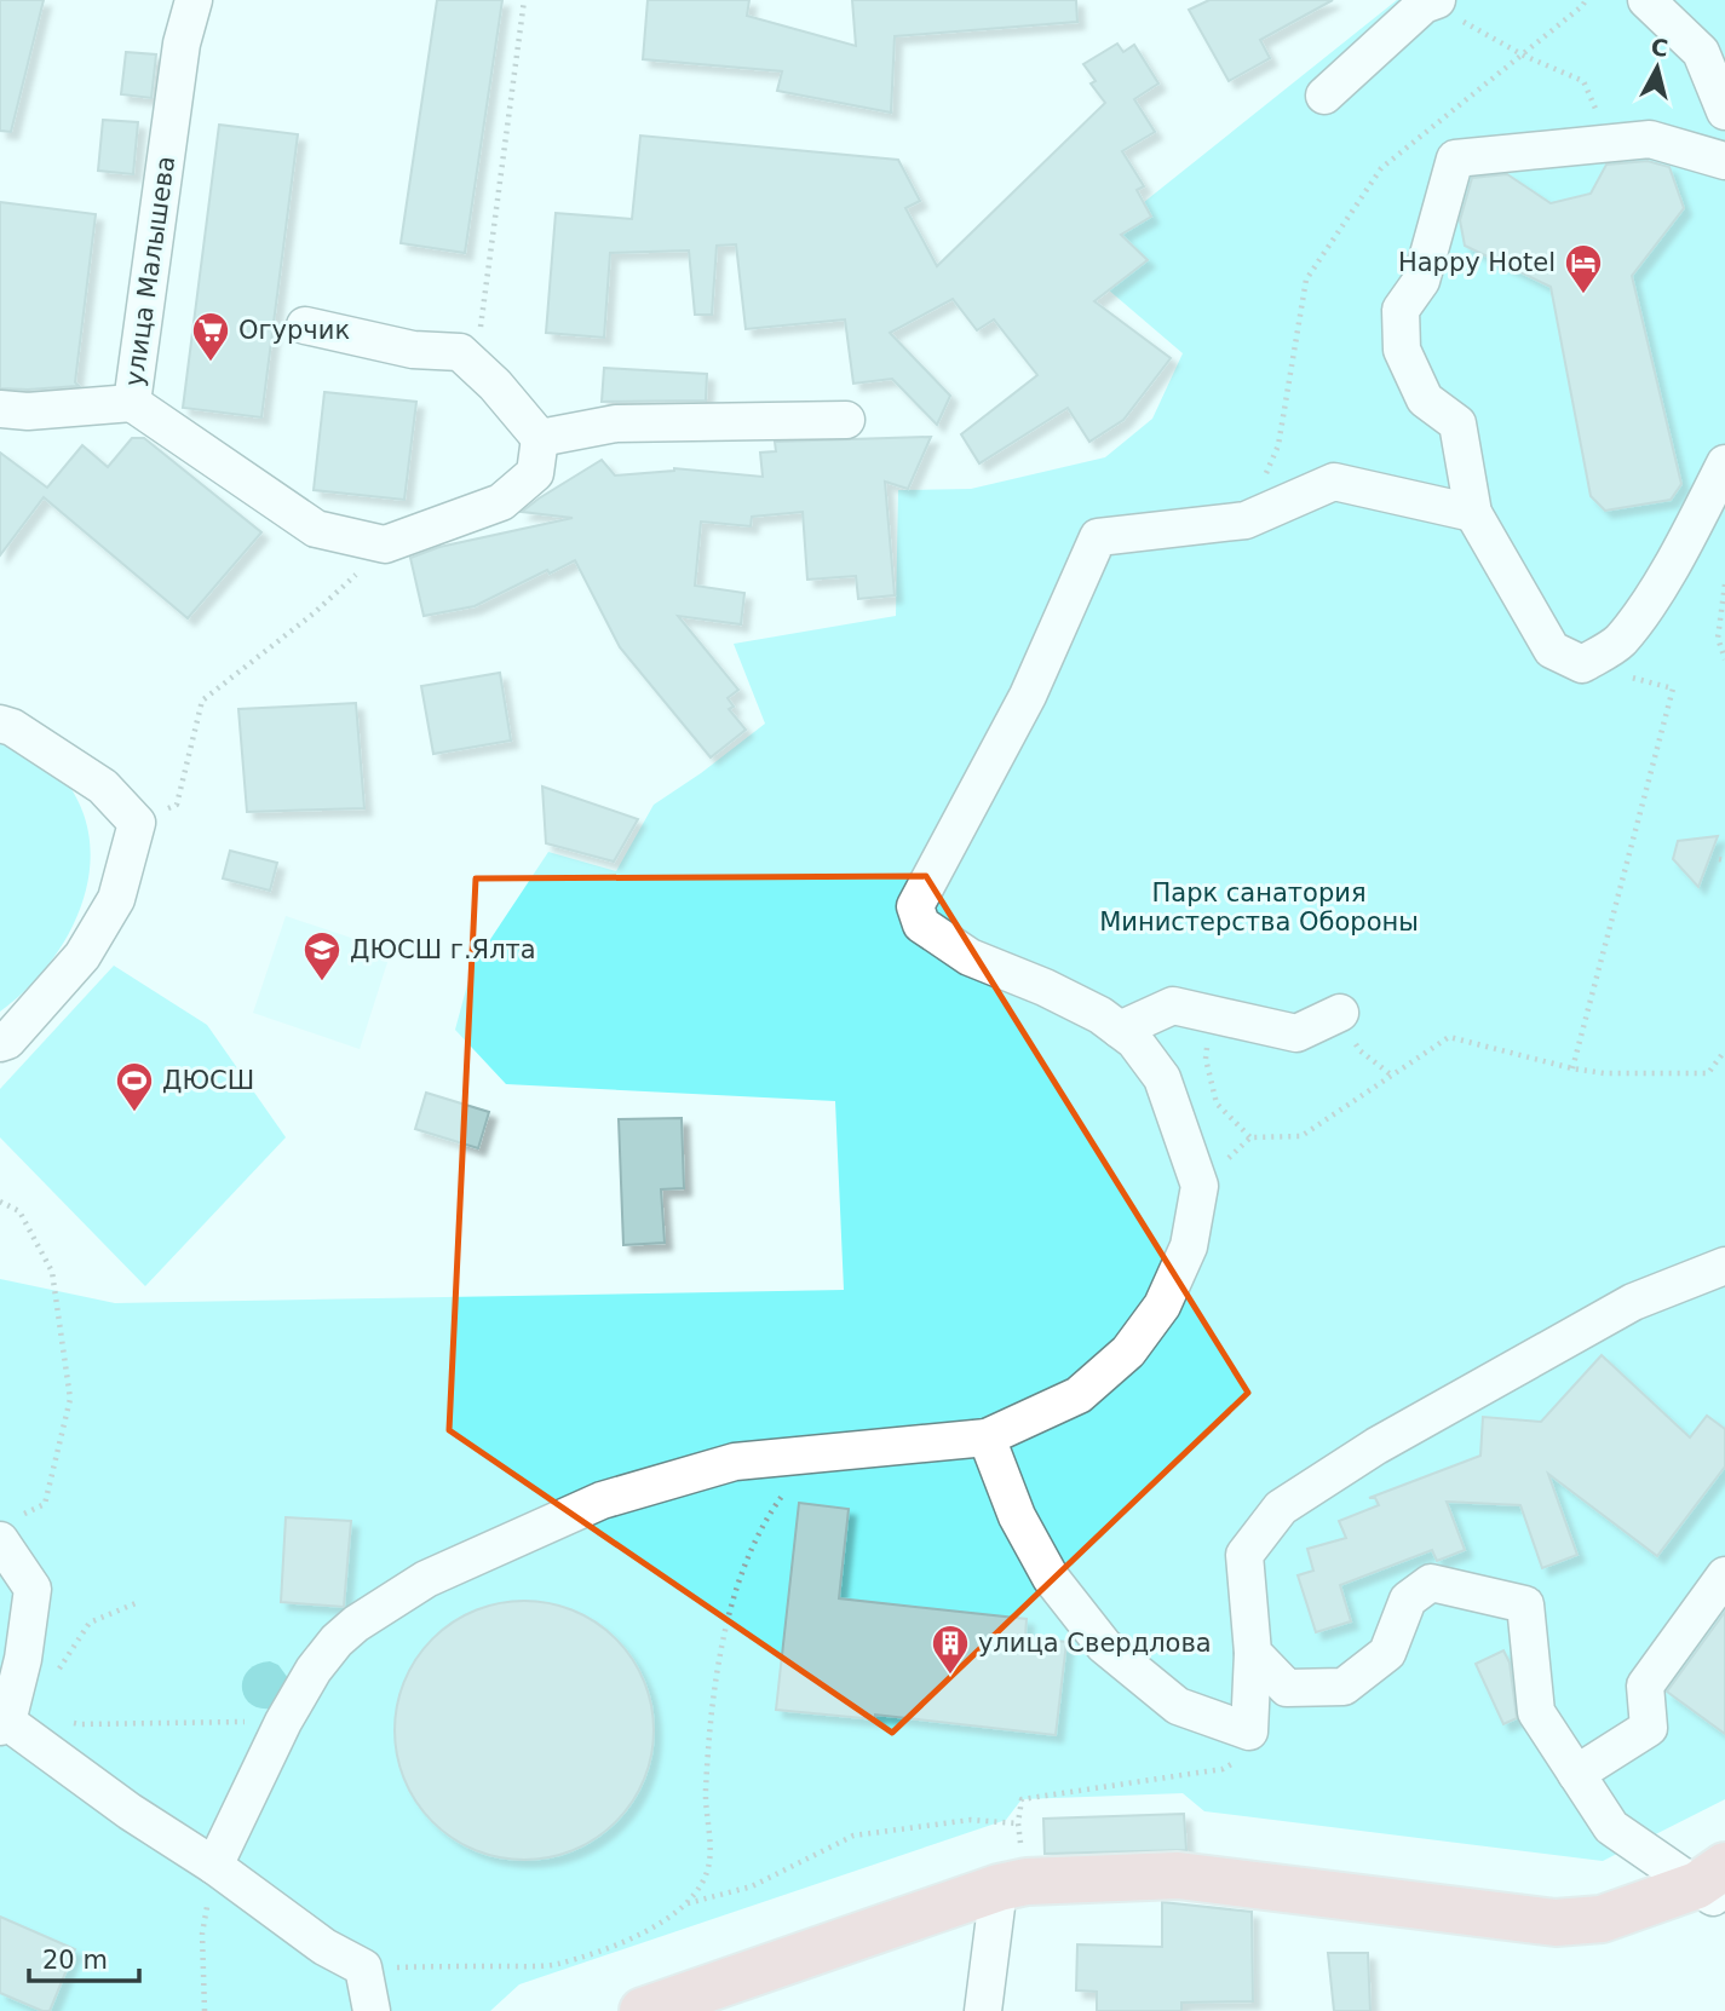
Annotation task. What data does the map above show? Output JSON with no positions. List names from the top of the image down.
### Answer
{
  "streets": {
    "street": ["улица Малышева"]
  },
  "parks": ["Парк санатория Министерства Обороны"],
  "places": {
    "hotel": ["Happy Hotel"],
    "supermarket": ["Огурчик"],
    "school or university": ["ДЮСШ г.Ялта"],
    "sports": ["ДЮСШ"],
    "building": ["улица Свердлова"]
  },
  "scale_bar": "20 m",
  "north": "top"
}
